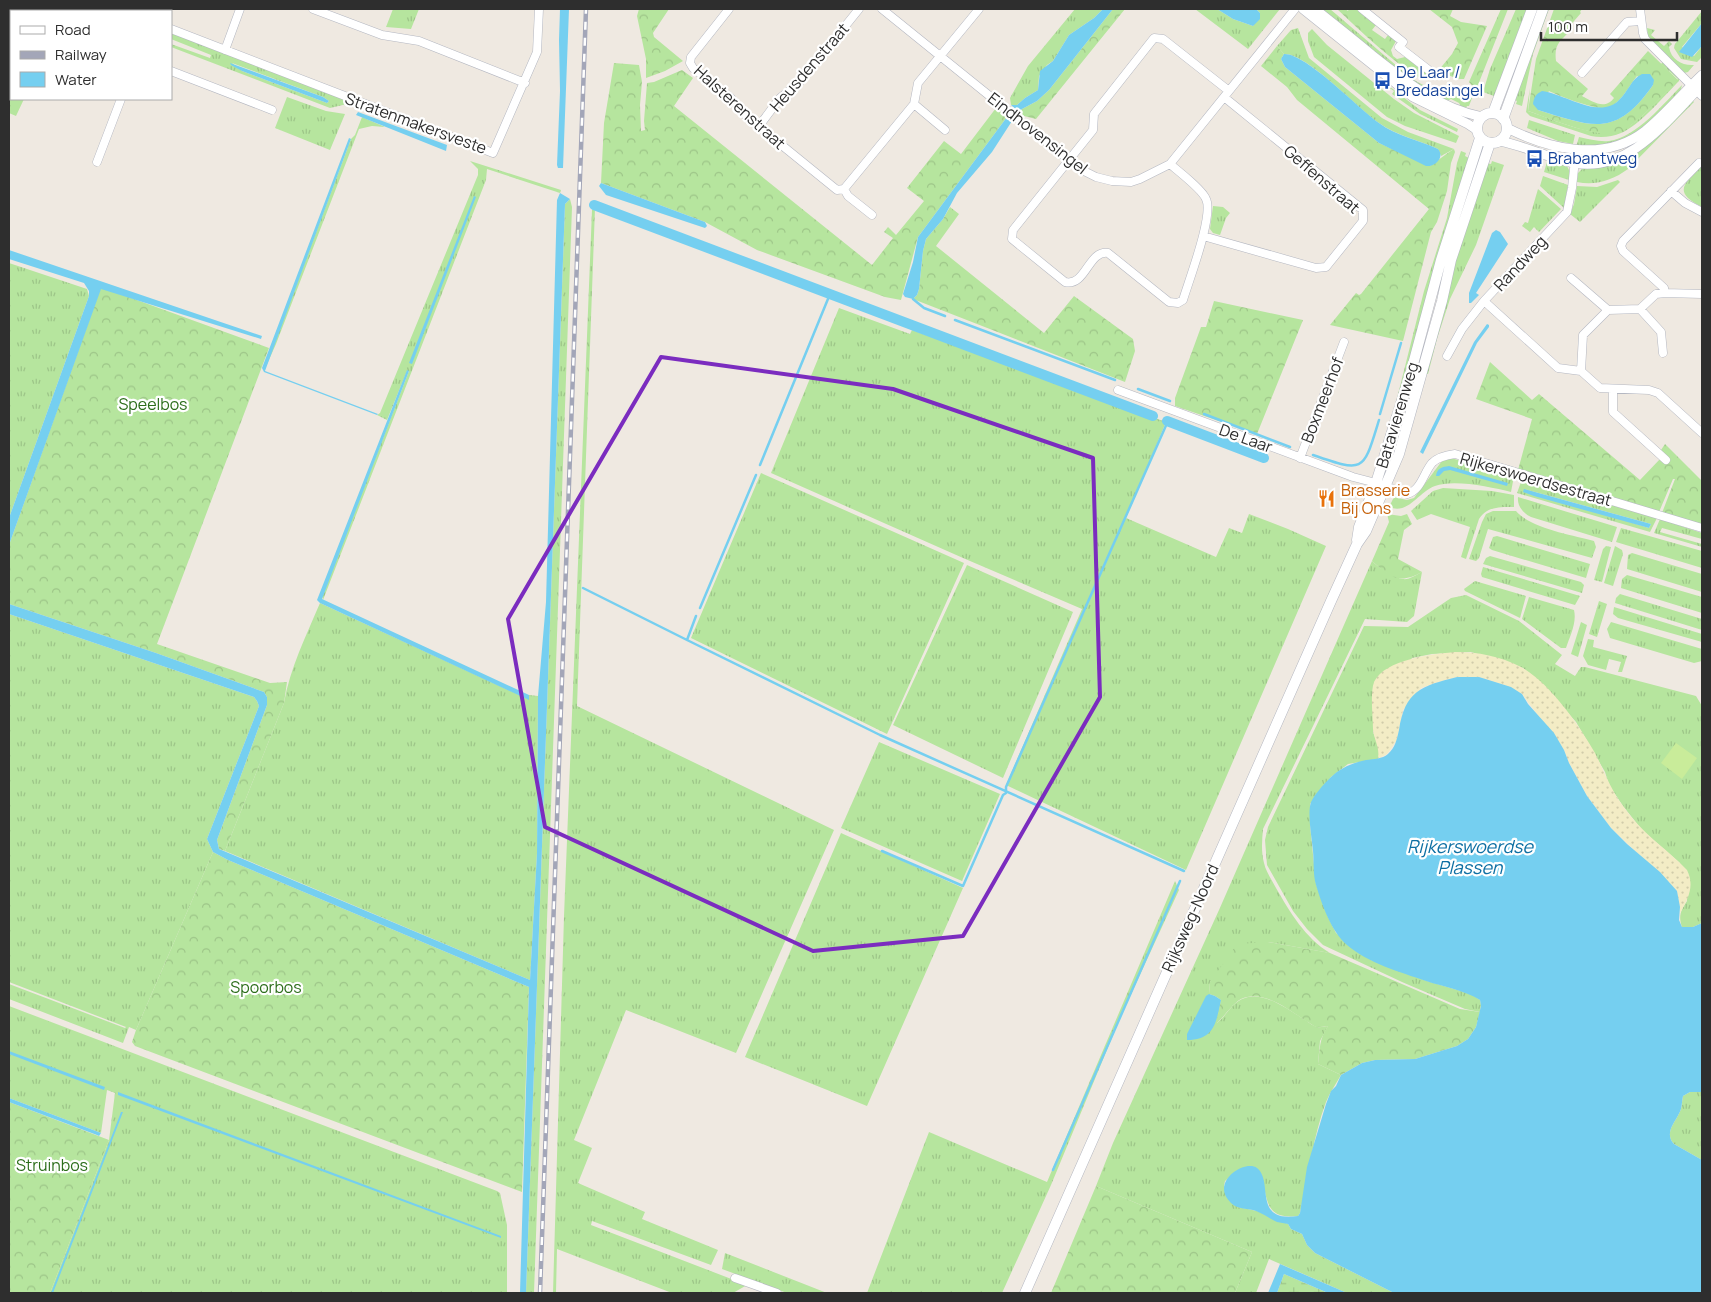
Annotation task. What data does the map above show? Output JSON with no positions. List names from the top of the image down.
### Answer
{
  "streets": {
    "main road": ["Batavierenweg", "Rijksweg-Noord"],
    "street": [
      "Heusdenstraat",
      "Halsterenstraat",
      "Stratenmakersveste",
      "Eindhovensingel",
      "Geffenstraat",
      "Randweg",
      "Boxmeerhof",
      "De Laar",
      "Rijkerswoerdsestraat"
    ]
  },
  "crossings": [
    ["Heusdenstraat", "Halsterenstraat"],
    ["Eindhovensingel", "Geffenstraat"],
    ["Boxmeerhof", "De Laar"],
    ["Batavierenweg", "De Laar"],
    ["Batavierenweg", "Rijkerswoerdsestraat"],
    ["Batavierenweg", "Rijksweg-Noord"],
    ["De Laar", "Rijkerswoerdsestraat"]
  ],
  "water": ["Rijkerswoerdse Plassen"],
  "parks": ["Speelbos", "Spoorbos", "Struinbos"],
  "places": {
    "bus stop": ["De Laar / Bredasingel", "Brabantweg"],
    "restaurant": ["Brasserie Bij Ons"]
  },
  "legend": ["Road", "Railway", "Water"],
  "scale_bar": "100 m"
}
